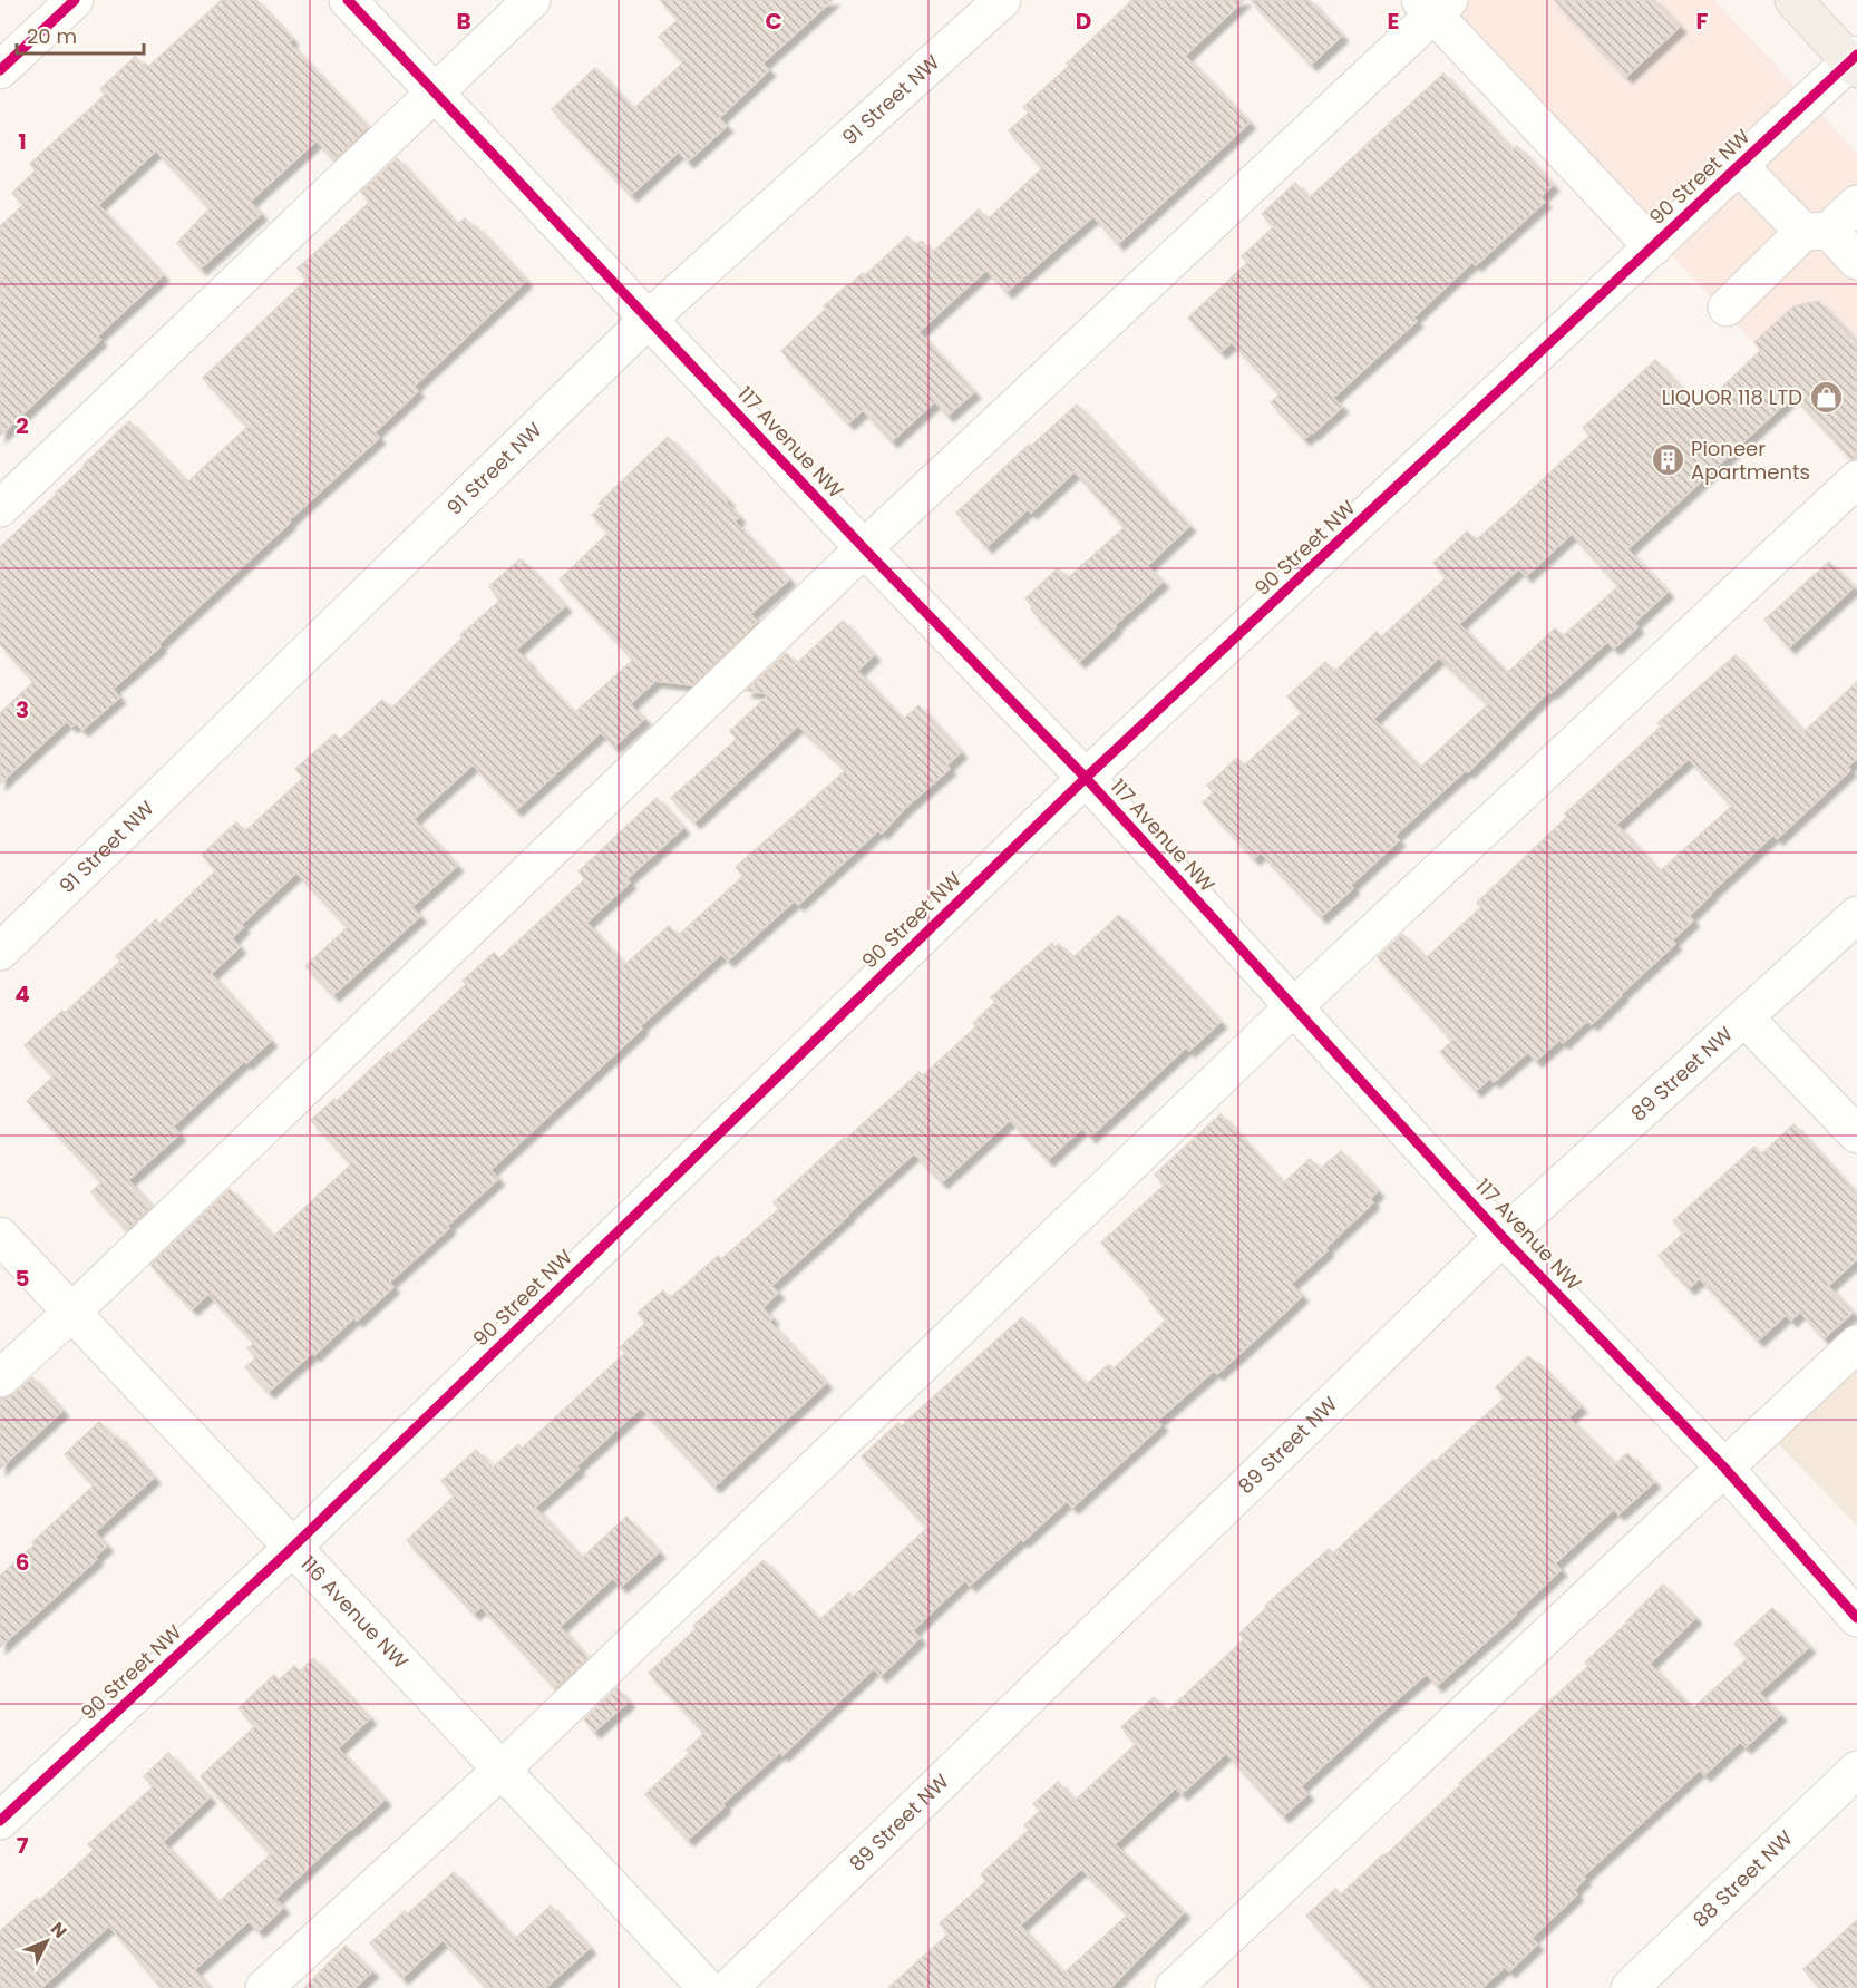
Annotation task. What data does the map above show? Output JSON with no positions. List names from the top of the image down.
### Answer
{
  "streets": {
    "street": [
      "91 Street NW",
      "90 Street NW",
      "117 Avenue NW",
      "89 Street NW",
      "116 Avenue NW",
      "88 Street NW"
    ]
  },
  "crossings": [
    ["91 Street NW", "117 Avenue NW"],
    ["90 Street NW", "117 Avenue NW"],
    ["90 Street NW", "116 Avenue NW"],
    ["117 Avenue NW", "89 Street NW"]
  ],
  "places": {
    "shop": ["LIQUOR 118 LTD"],
    "building": ["Pioneer Apartments"]
  },
  "scale_bar": "20 m",
  "north": "top right",
  "grid": {
    "columns": [
      "B",
      "C",
      "D",
      "E",
      "F"
    ],
    "rows": [
      "1",
      "2",
      "3",
      "4",
      "5",
      "6",
      "7"
    ]
  }
}
